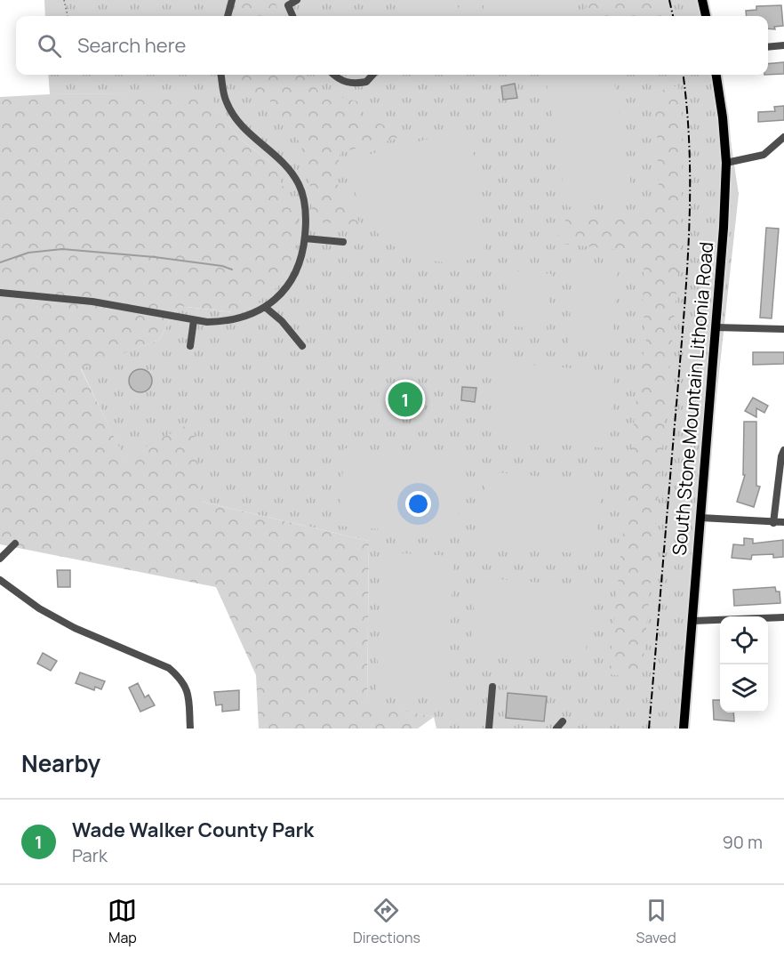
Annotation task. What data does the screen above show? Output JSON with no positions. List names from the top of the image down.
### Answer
{
  "streets": {
    "main road": ["South Stone Mountain Lithonia Road"]
  },
  "page": {
    "search": "Search here",
    "pins": "1",
    "heading": "Nearby",
    "list": [
      {
        "mark": "1",
        "name": "Wade Walker County Park",
        "note": "Park",
        "value": "90 m"
      }
    ],
    "nav": ["Map", "Directions", "Saved"]
  }
}
